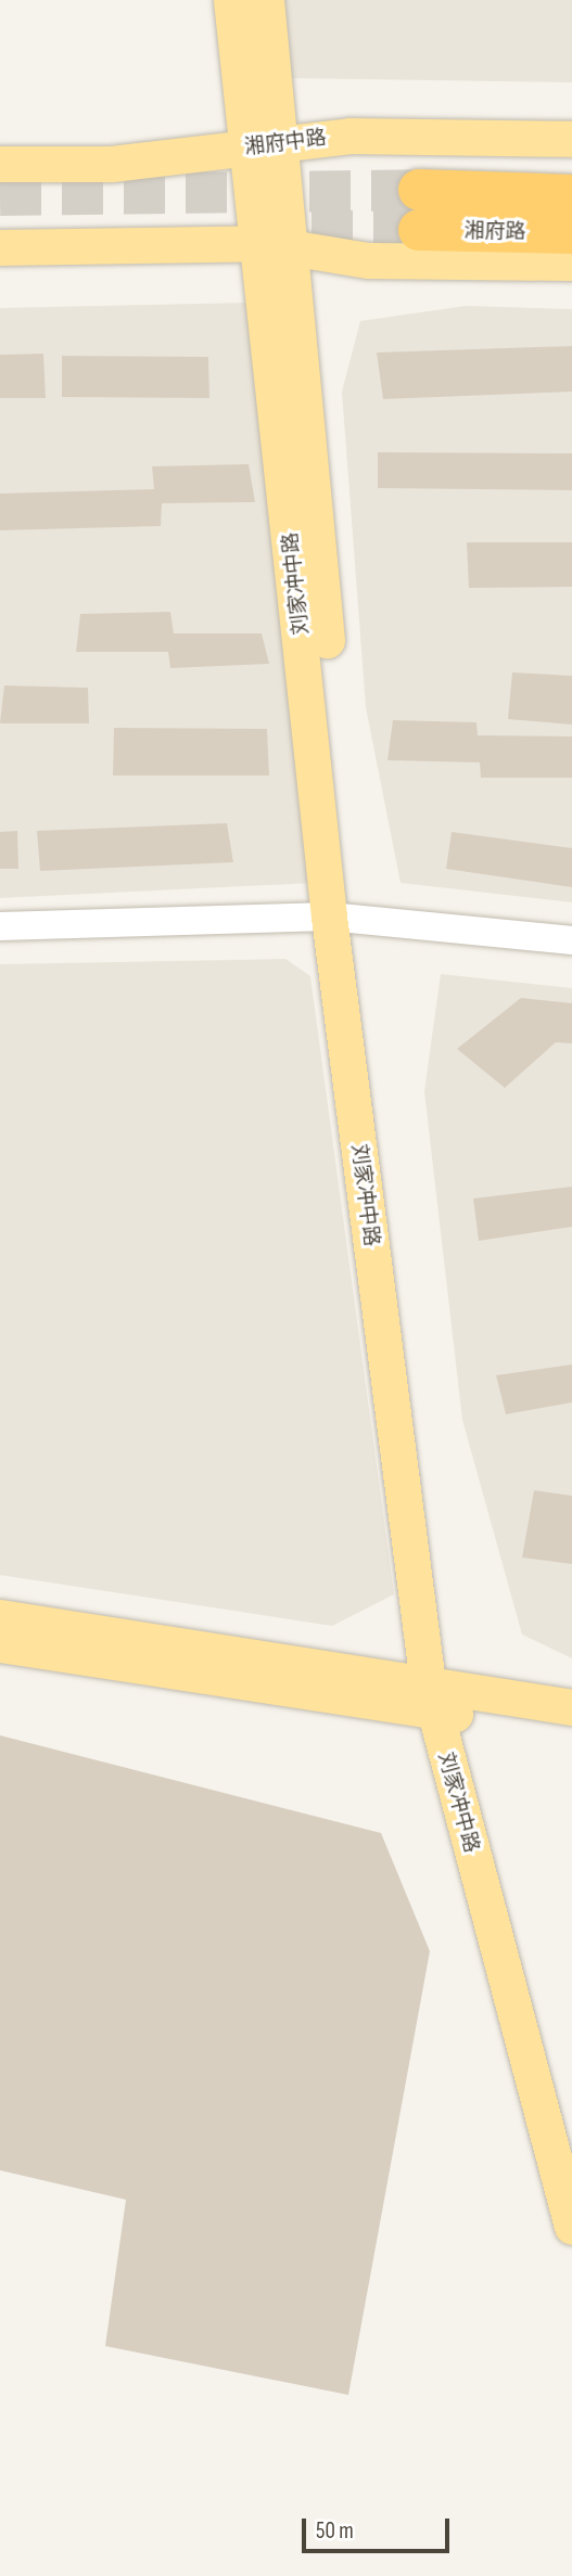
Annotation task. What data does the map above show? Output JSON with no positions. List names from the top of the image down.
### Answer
{
  "streets": {
    "highway": ["湘府路"],
    "main road": ["湘府中路", "刘家冲中路"]
  },
  "crossings": [
    ["湘府中路", "刘家冲中路"]
  ],
  "scale_bar": "50 m"
}
